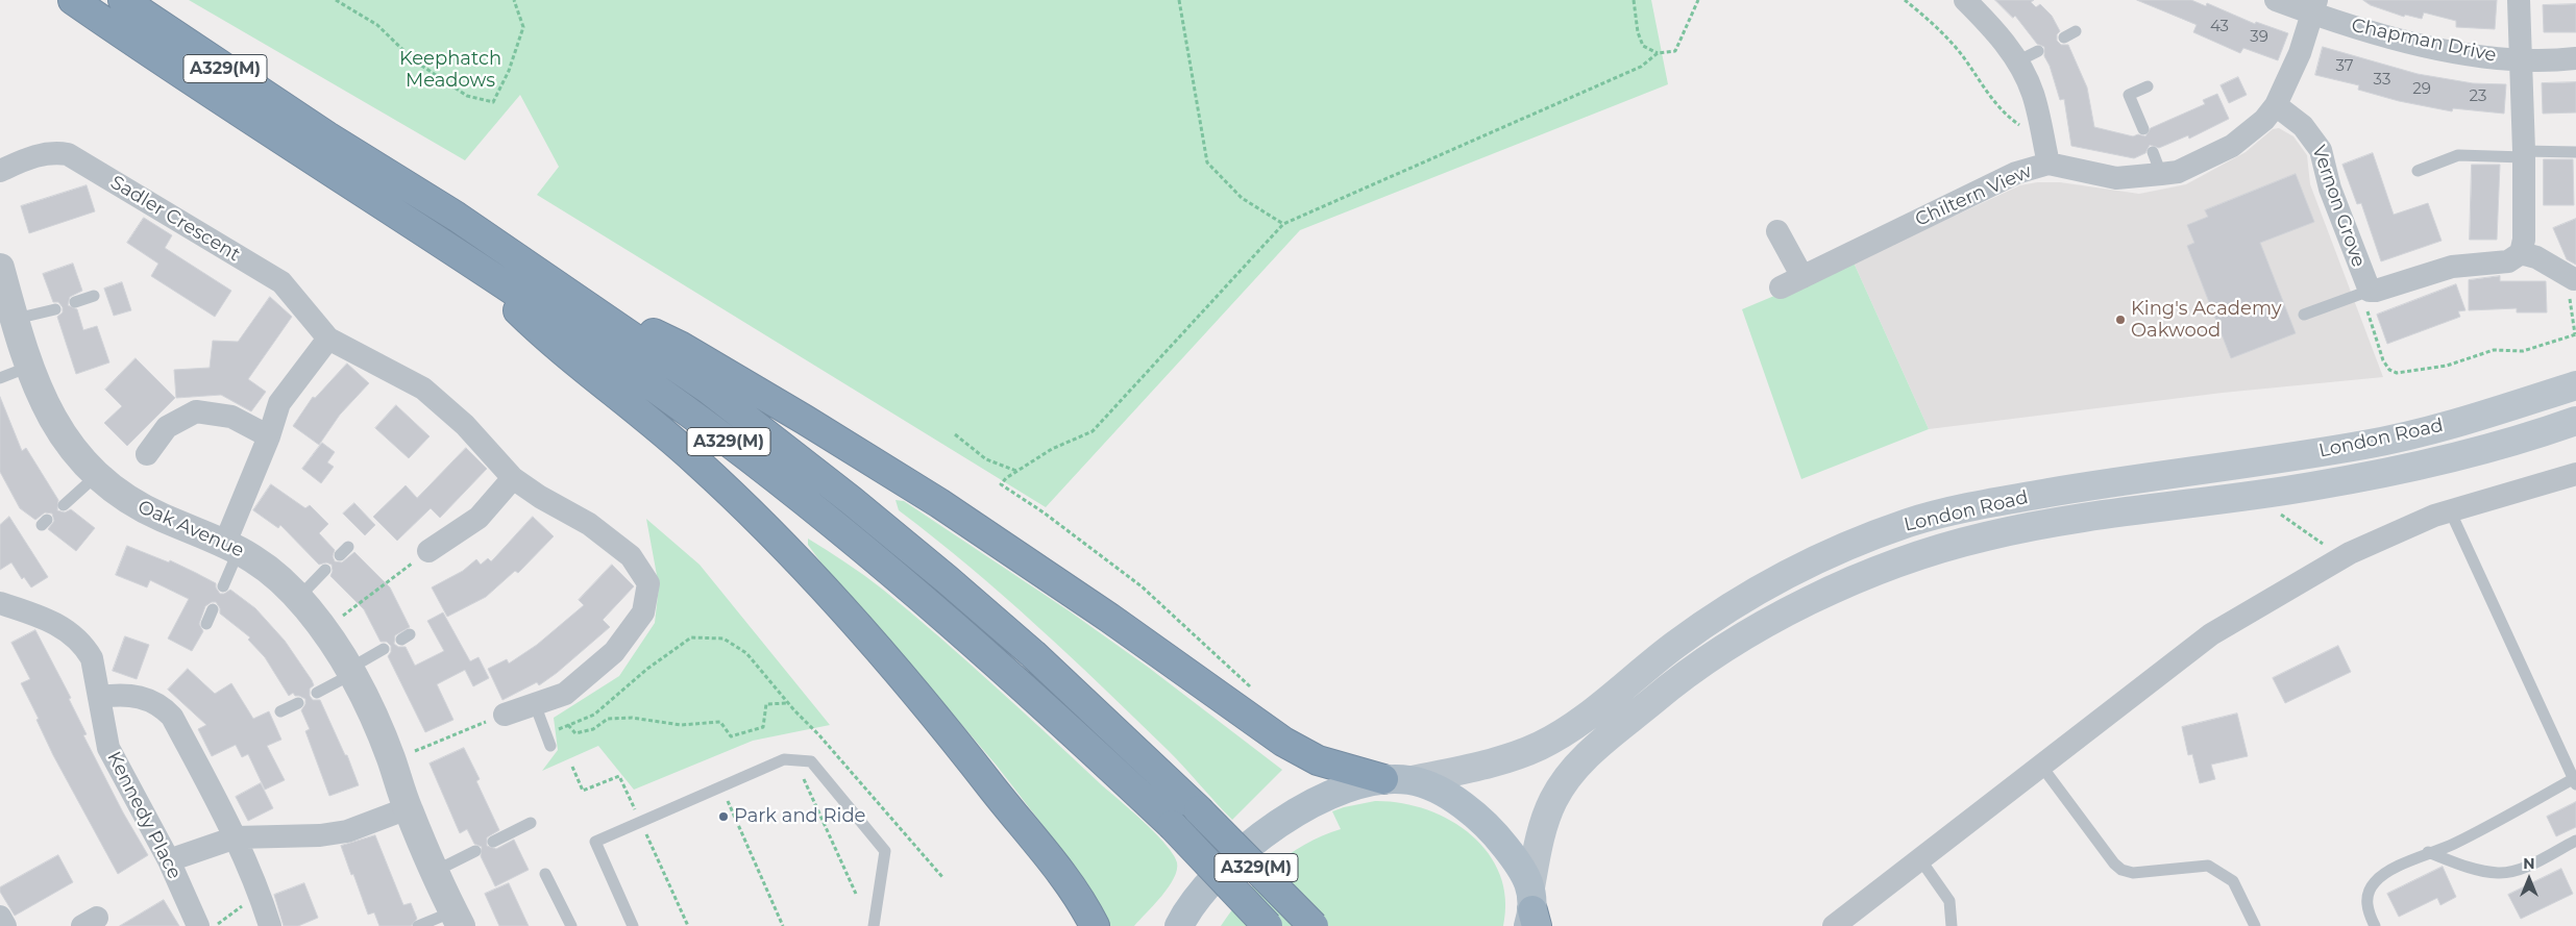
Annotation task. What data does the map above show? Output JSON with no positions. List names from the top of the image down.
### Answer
{
  "streets": {
    "highway": ["A329(M)"],
    "main road": ["London Road"],
    "street": [
      "Chapman Drive",
      "Chiltern View",
      "Vernon Grove",
      "Sadler Crescent",
      "Oak Avenue",
      "Kennedy Place"
    ]
  },
  "crossings": [
    ["Chapman Drive", "Chiltern View"],
    ["Chiltern View", "Vernon Grove"]
  ],
  "parks": ["Keephatch Meadows"],
  "places": ["King's Academy Oakwood", "Park and Ride"],
  "house_numbers": [
    "43",
    "39",
    "37",
    "33",
    "29",
    "23"
  ],
  "north": "top"
}
